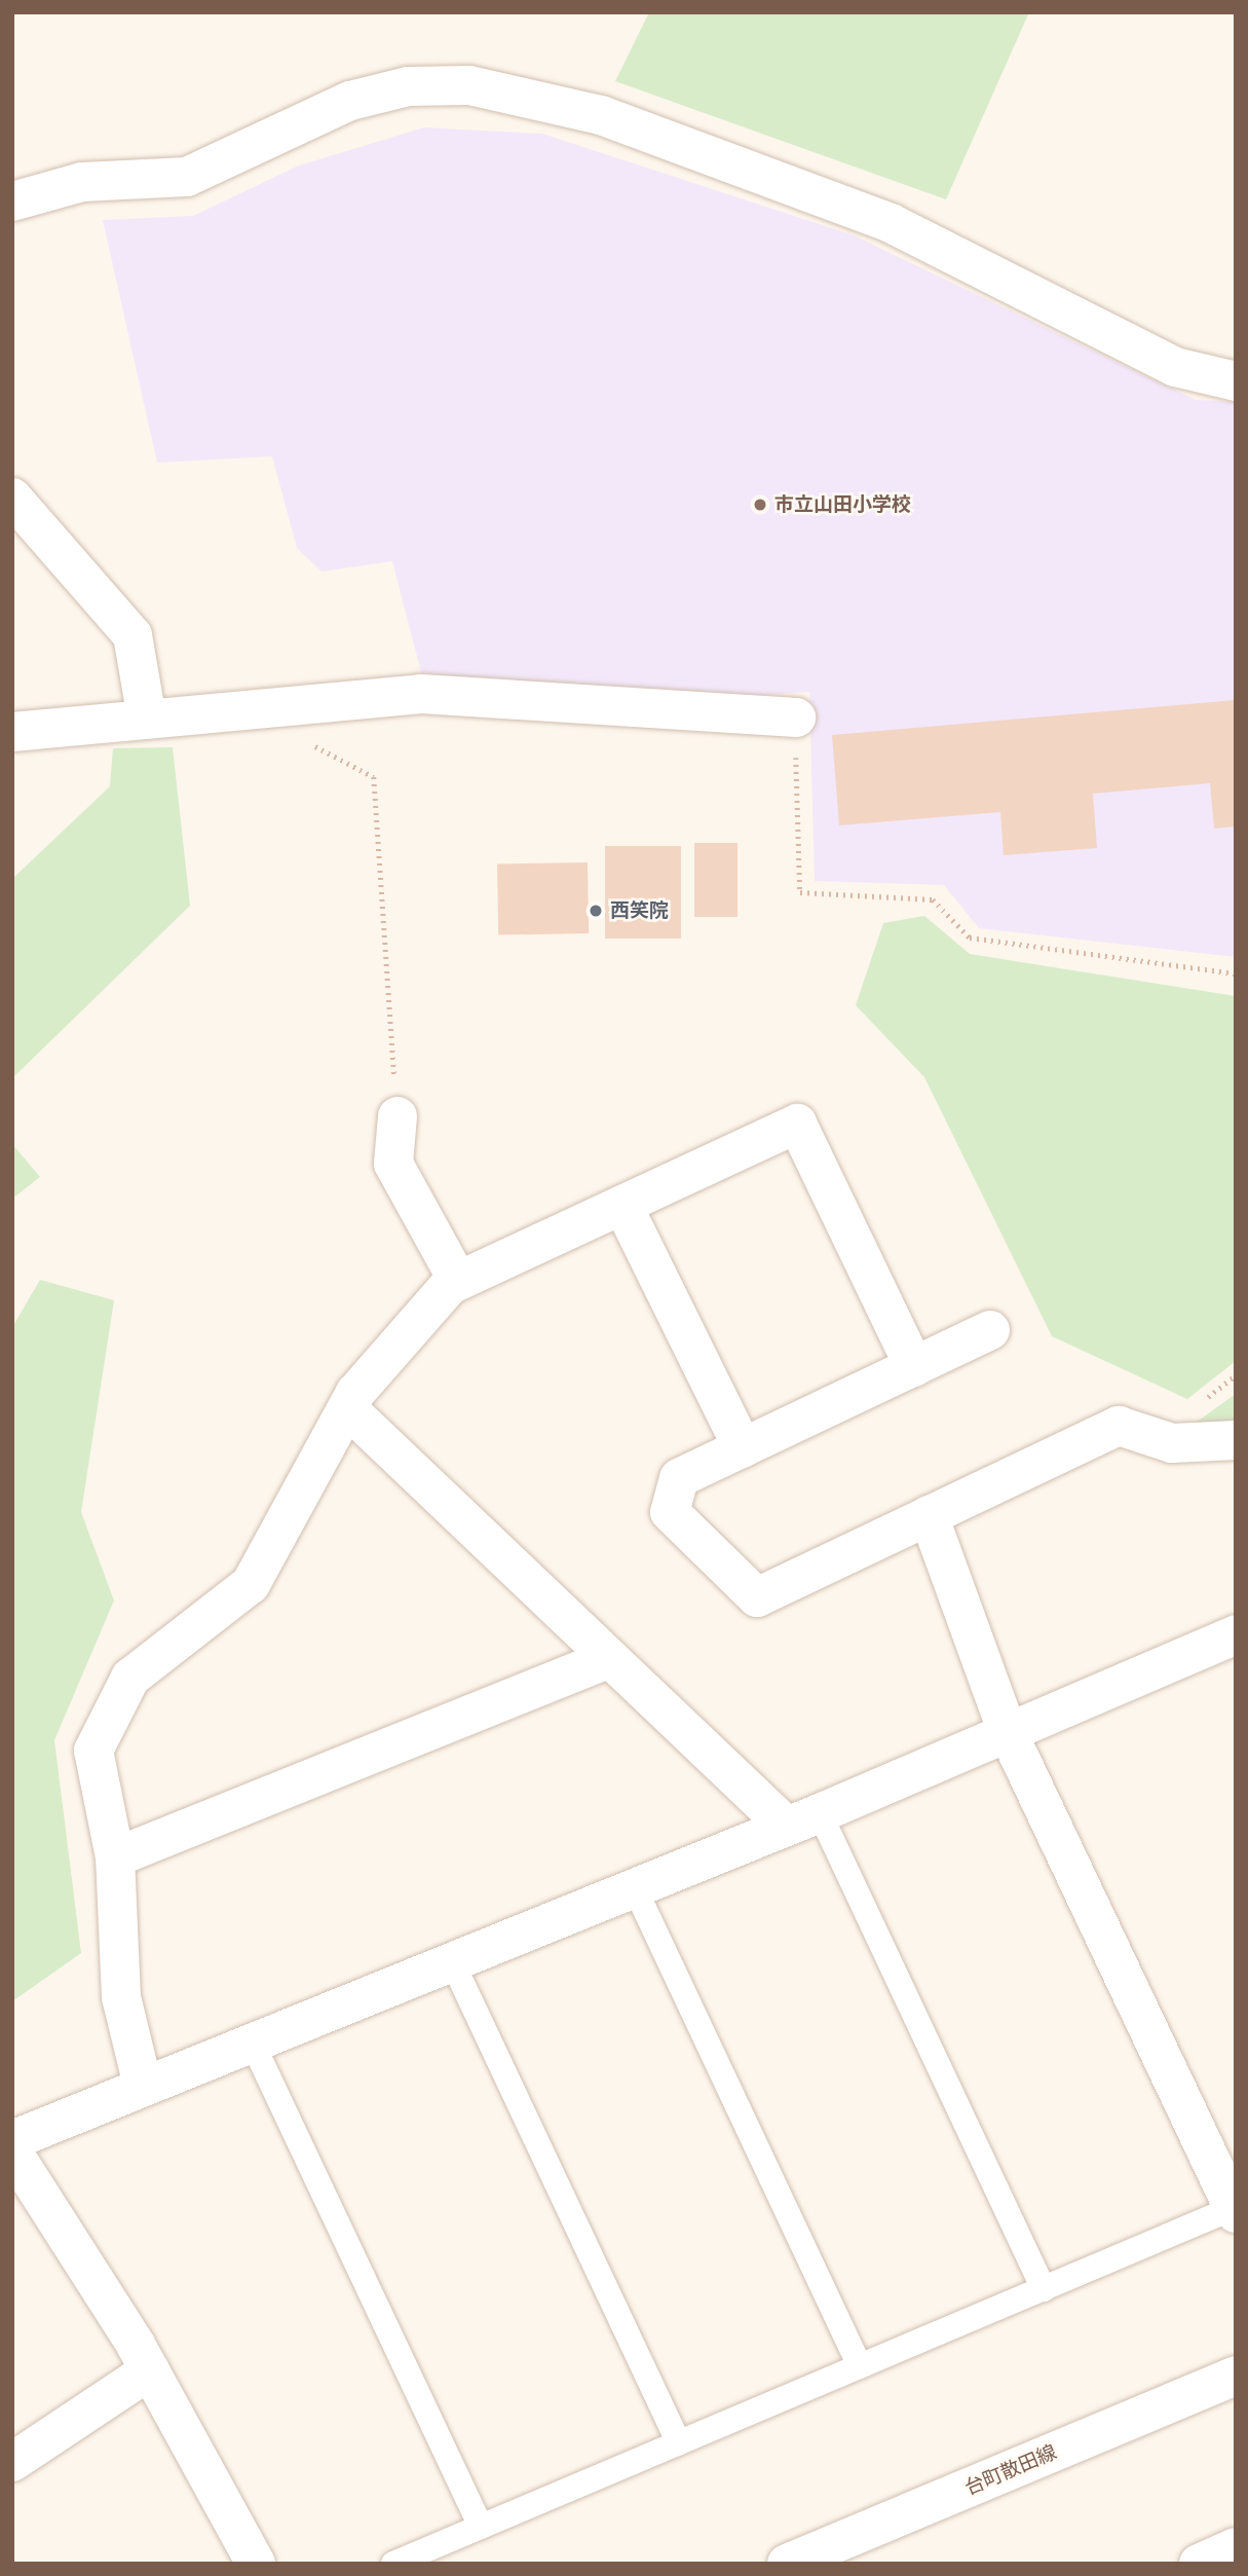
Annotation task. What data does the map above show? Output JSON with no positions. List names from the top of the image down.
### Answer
{
  "streets": {
    "street": ["台町散田線"]
  },
  "places": ["市立山田小学校", "西笑院"]
}
